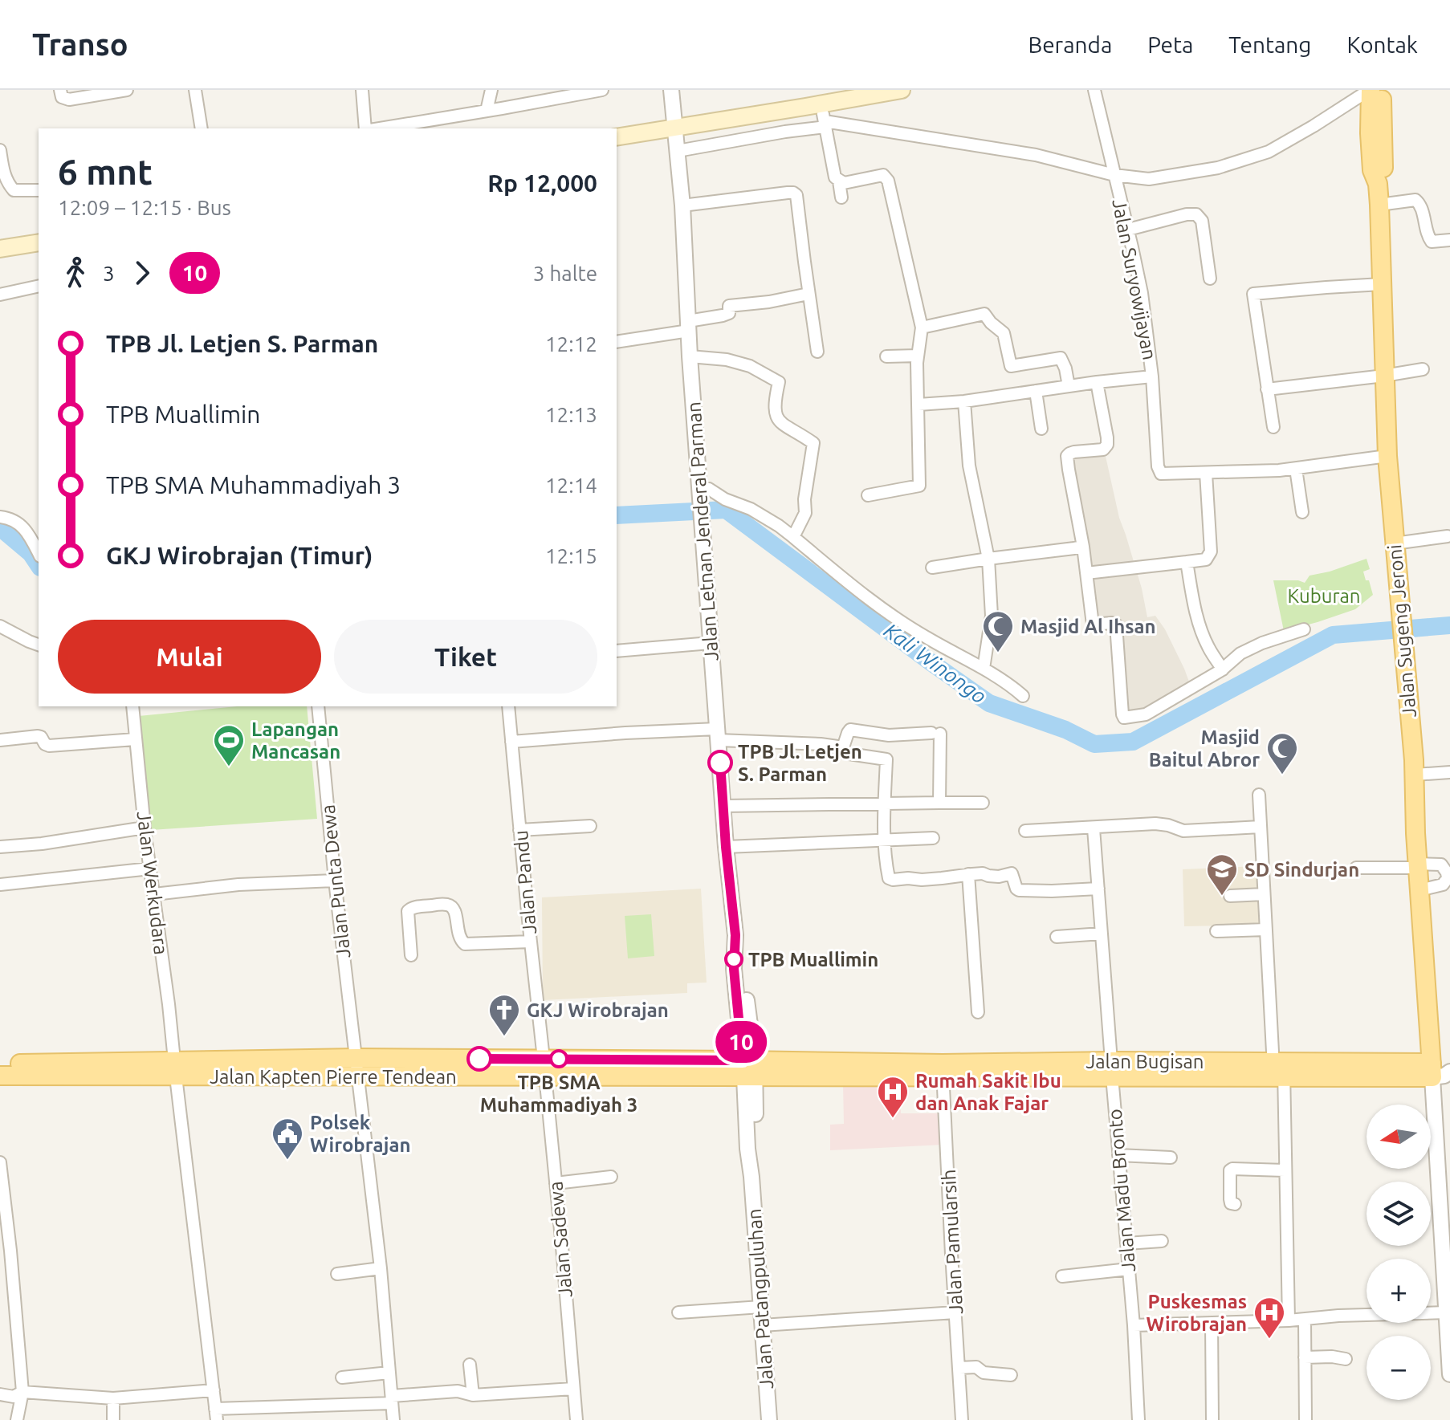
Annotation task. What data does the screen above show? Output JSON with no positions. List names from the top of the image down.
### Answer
{
  "streets": {
    "main road": ["Jalan Sugeng Jeroni", "Jalan Bugisan", "Jalan Kapten Pierre Tendean"],
    "street": [
      "Jalan Suryowijayan",
      "Jalan Letnan Jenderal Parman",
      "Jalan Punta Dewa",
      "Jalan Pandu",
      "Jalan Werkudara",
      "Jalan Madu Bronto",
      "Jalan Sadewa",
      "Jalan Pamularsih",
      "Jalan Patangpuluhan"
    ]
  },
  "crossings": [
    ["Jalan Letnan Jenderal Parman", "Jalan Bugisan"],
    ["Jalan Letnan Jenderal Parman", "Jalan Kapten Pierre Tendean"],
    ["Jalan Letnan Jenderal Parman", "Jalan Patangpuluhan"],
    ["Jalan Sugeng Jeroni", "Jalan Bugisan"],
    ["Jalan Punta Dewa", "Jalan Kapten Pierre Tendean"],
    ["Jalan Pandu", "Jalan Kapten Pierre Tendean"],
    ["Jalan Pandu", "Jalan Sadewa"],
    ["Jalan Werkudara", "Jalan Kapten Pierre Tendean"],
    ["Jalan Bugisan", "Jalan Kapten Pierre Tendean"],
    ["Jalan Bugisan", "Jalan Madu Bronto"],
    ["Jalan Bugisan", "Jalan Pamularsih"],
    ["Jalan Bugisan", "Jalan Patangpuluhan"],
    ["Jalan Kapten Pierre Tendean", "Jalan Sadewa"],
    ["Jalan Kapten Pierre Tendean", "Jalan Patangpuluhan"]
  ],
  "water": ["Kali Winongo"],
  "parks": ["Kuburan"],
  "places": {
    "mosque": ["Masjid Al Ihsan", "Masjid Baitul Abror"],
    "other": ["TPB Jl. Letjen S. Parman", "TPB Muallimin", "TPB SMA Muhammadiyah 3"],
    "sports": ["Lapangan Mancasan"],
    "school or university": ["SD Sindurjan"],
    "church": ["GKJ Wirobrajan"],
    "hospital": ["Rumah Sakit Ibu dan Anak Fajar", "Puskesmas Wirobrajan"],
    "public building": ["Polsek Wirobrajan"]
  },
  "lines": ["bus line 10"],
  "north": "left",
  "page": {
    "header": "Transo",
    "nav": [
      "Beranda",
      "Peta",
      "Tentang",
      "Kontak"
    ],
    "on_map": "10",
    "heading": ["6 mnt", "12:09 – 12:15 · Bus", "Rp 12,000"],
    "legs": ["3", "10", "3 halte"],
    "list": [
      {
        "name": "TPB Jl. Letjen S. Parman",
        "value": "12:12"
      },
      {
        "name": "TPB Muallimin",
        "value": "12:13"
      },
      {
        "name": "TPB SMA Muhammadiyah 3",
        "value": "12:14"
      },
      {
        "name": "GKJ Wirobrajan (Timur)",
        "value": "12:15"
      }
    ],
    "buttons": ["Mulai", "Tiket"],
    "map_buttons": ["+", "−"]
  }
}
